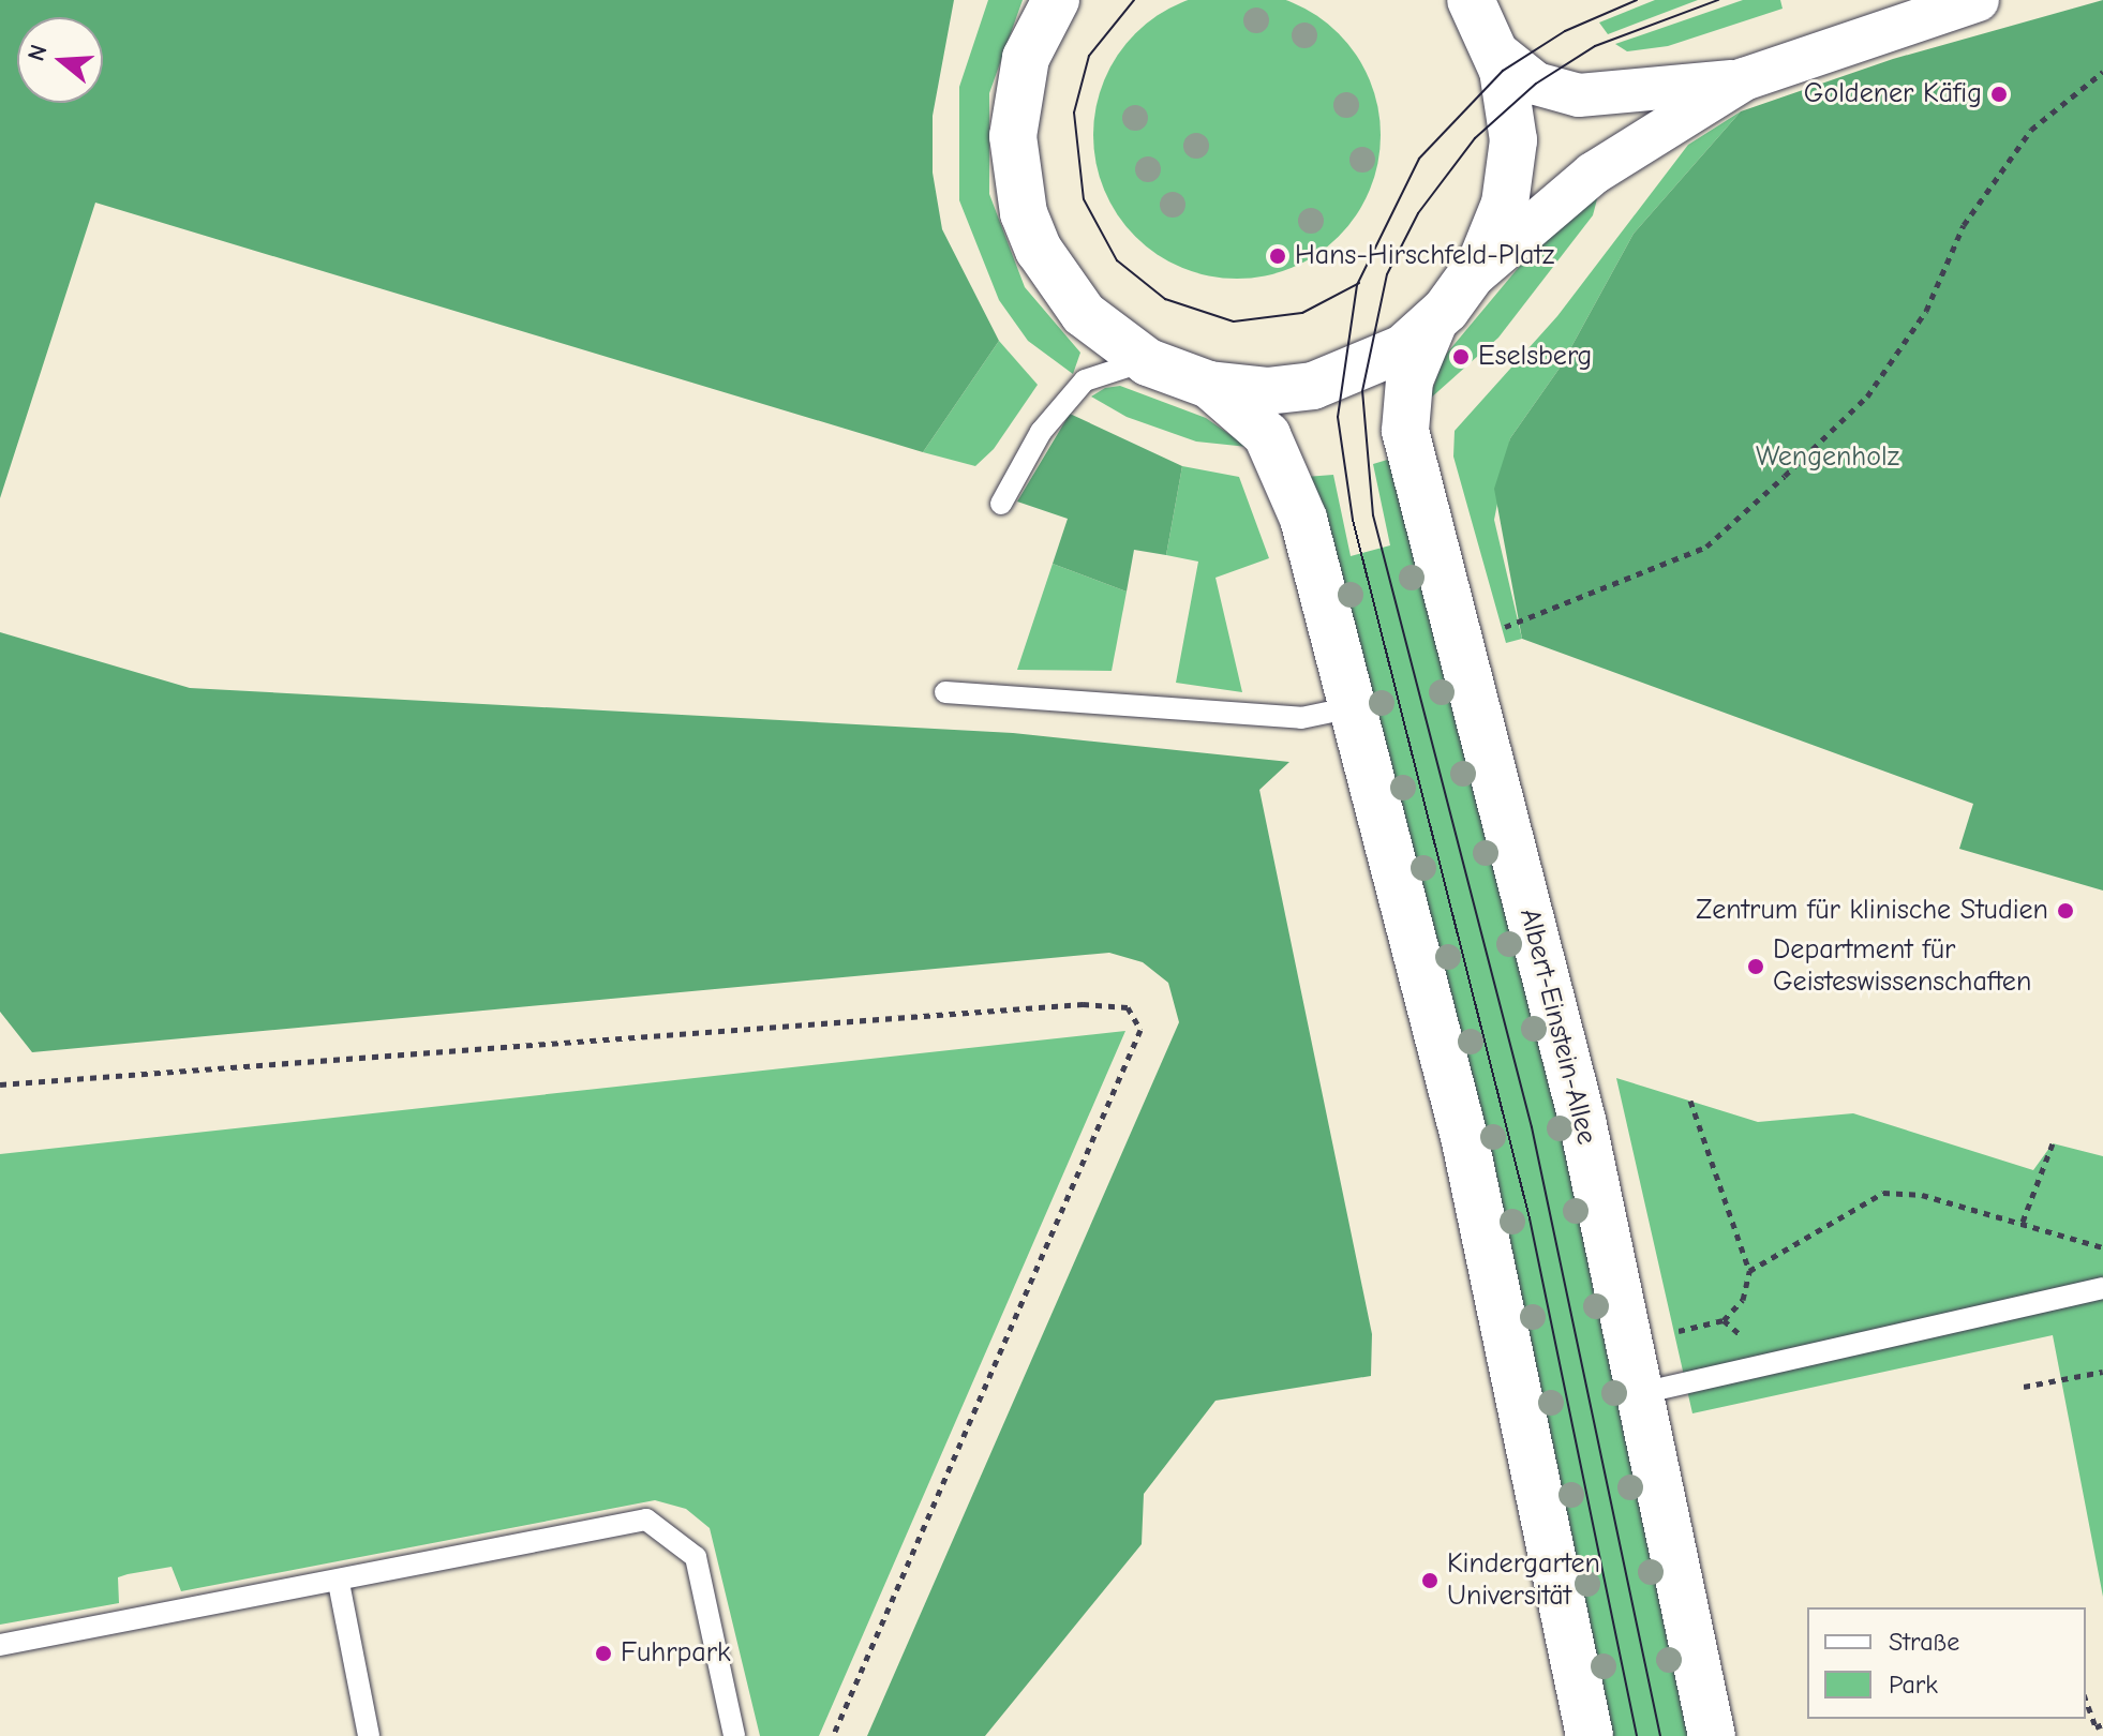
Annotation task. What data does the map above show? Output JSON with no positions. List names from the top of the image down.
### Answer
{
  "streets": {
    "street": ["Albert-Einstein-Allee"]
  },
  "parks": ["Wengenholz"],
  "places": [
    "Goldener Käfig",
    "Hans-Hirschfeld-Platz",
    "Eselsberg",
    "Zentrum für klinische Studien",
    "Department für Geisteswissenschaften",
    "Kindergarten Universität",
    "Fuhrpark"
  ],
  "legend": ["Straße", "Park"],
  "north": "left"
}
